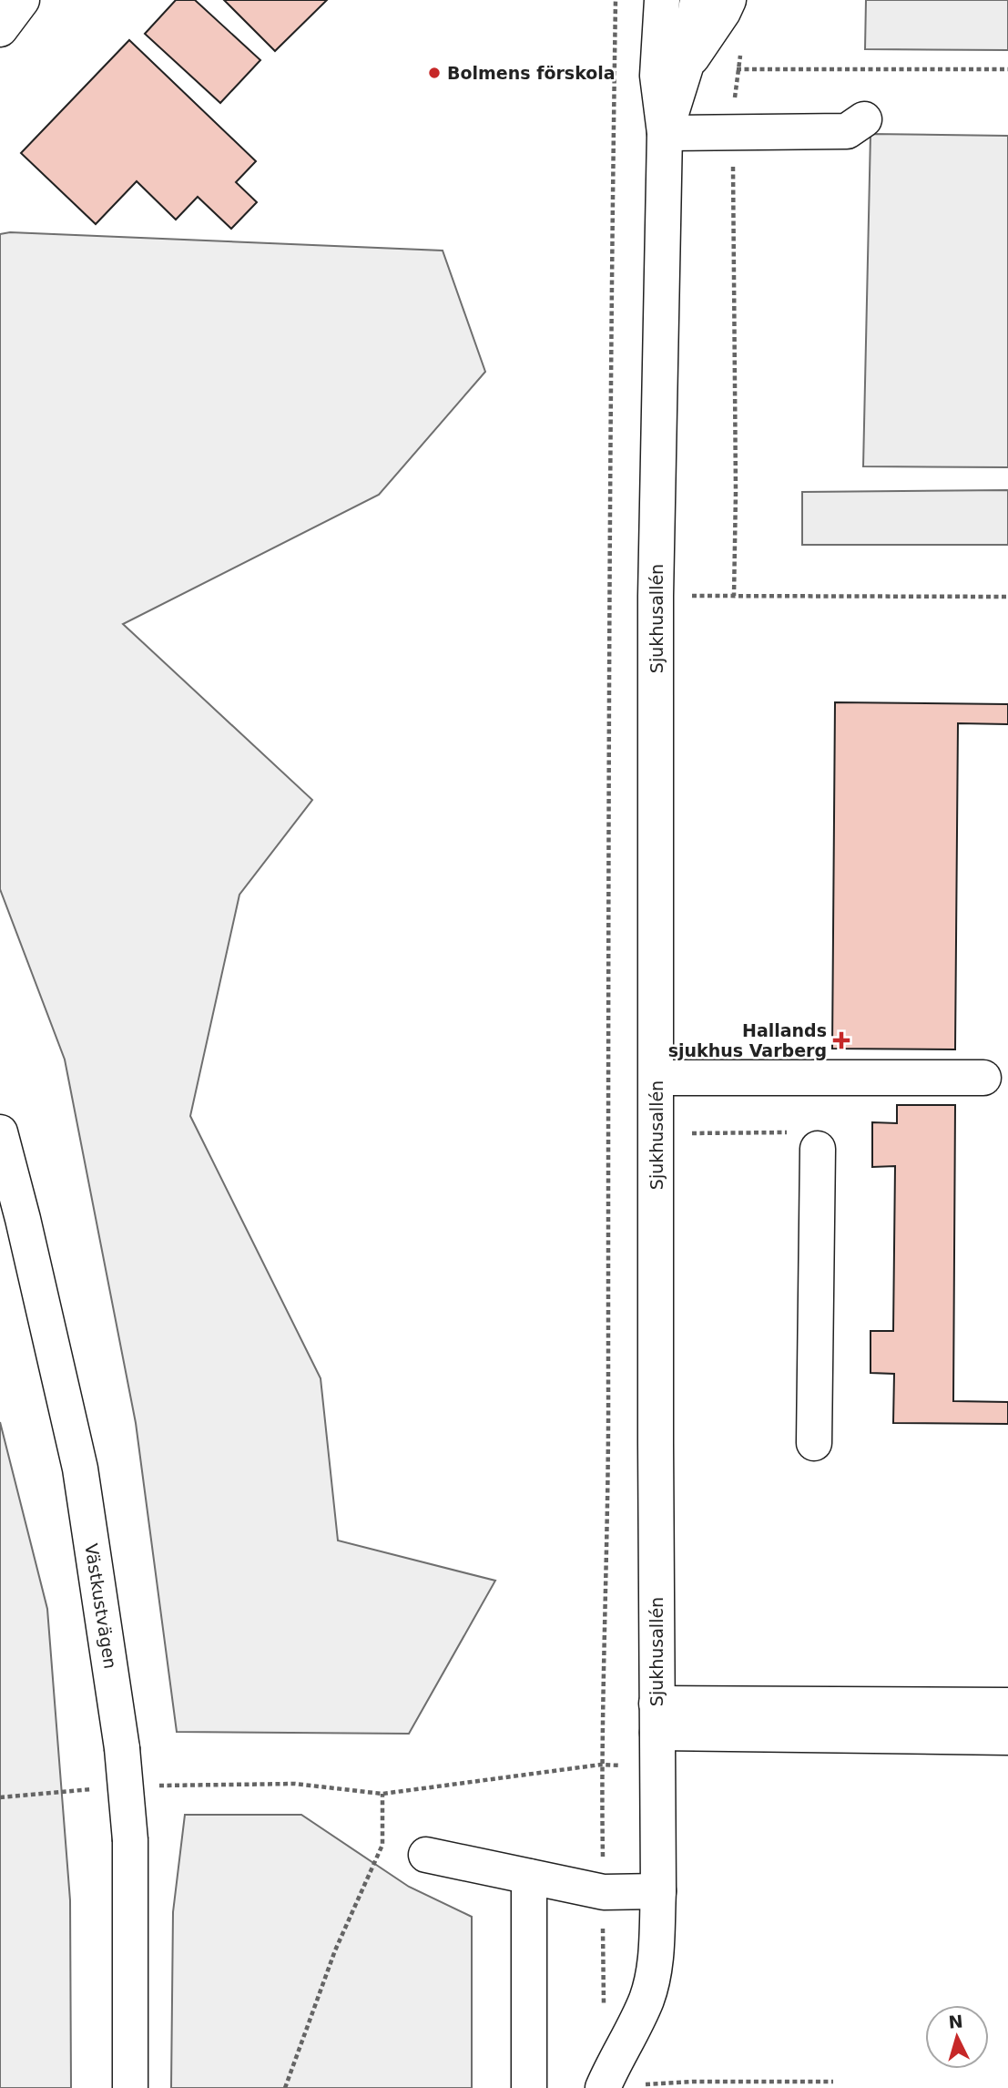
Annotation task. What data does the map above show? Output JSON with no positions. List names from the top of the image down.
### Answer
{
  "streets": {
    "street": ["Sjukhusallén", "Västkustvägen"]
  },
  "places": {
    "other": ["Bolmens förskola"],
    "health": ["Hallands sjukhus Varberg"]
  },
  "north": "top"
}
